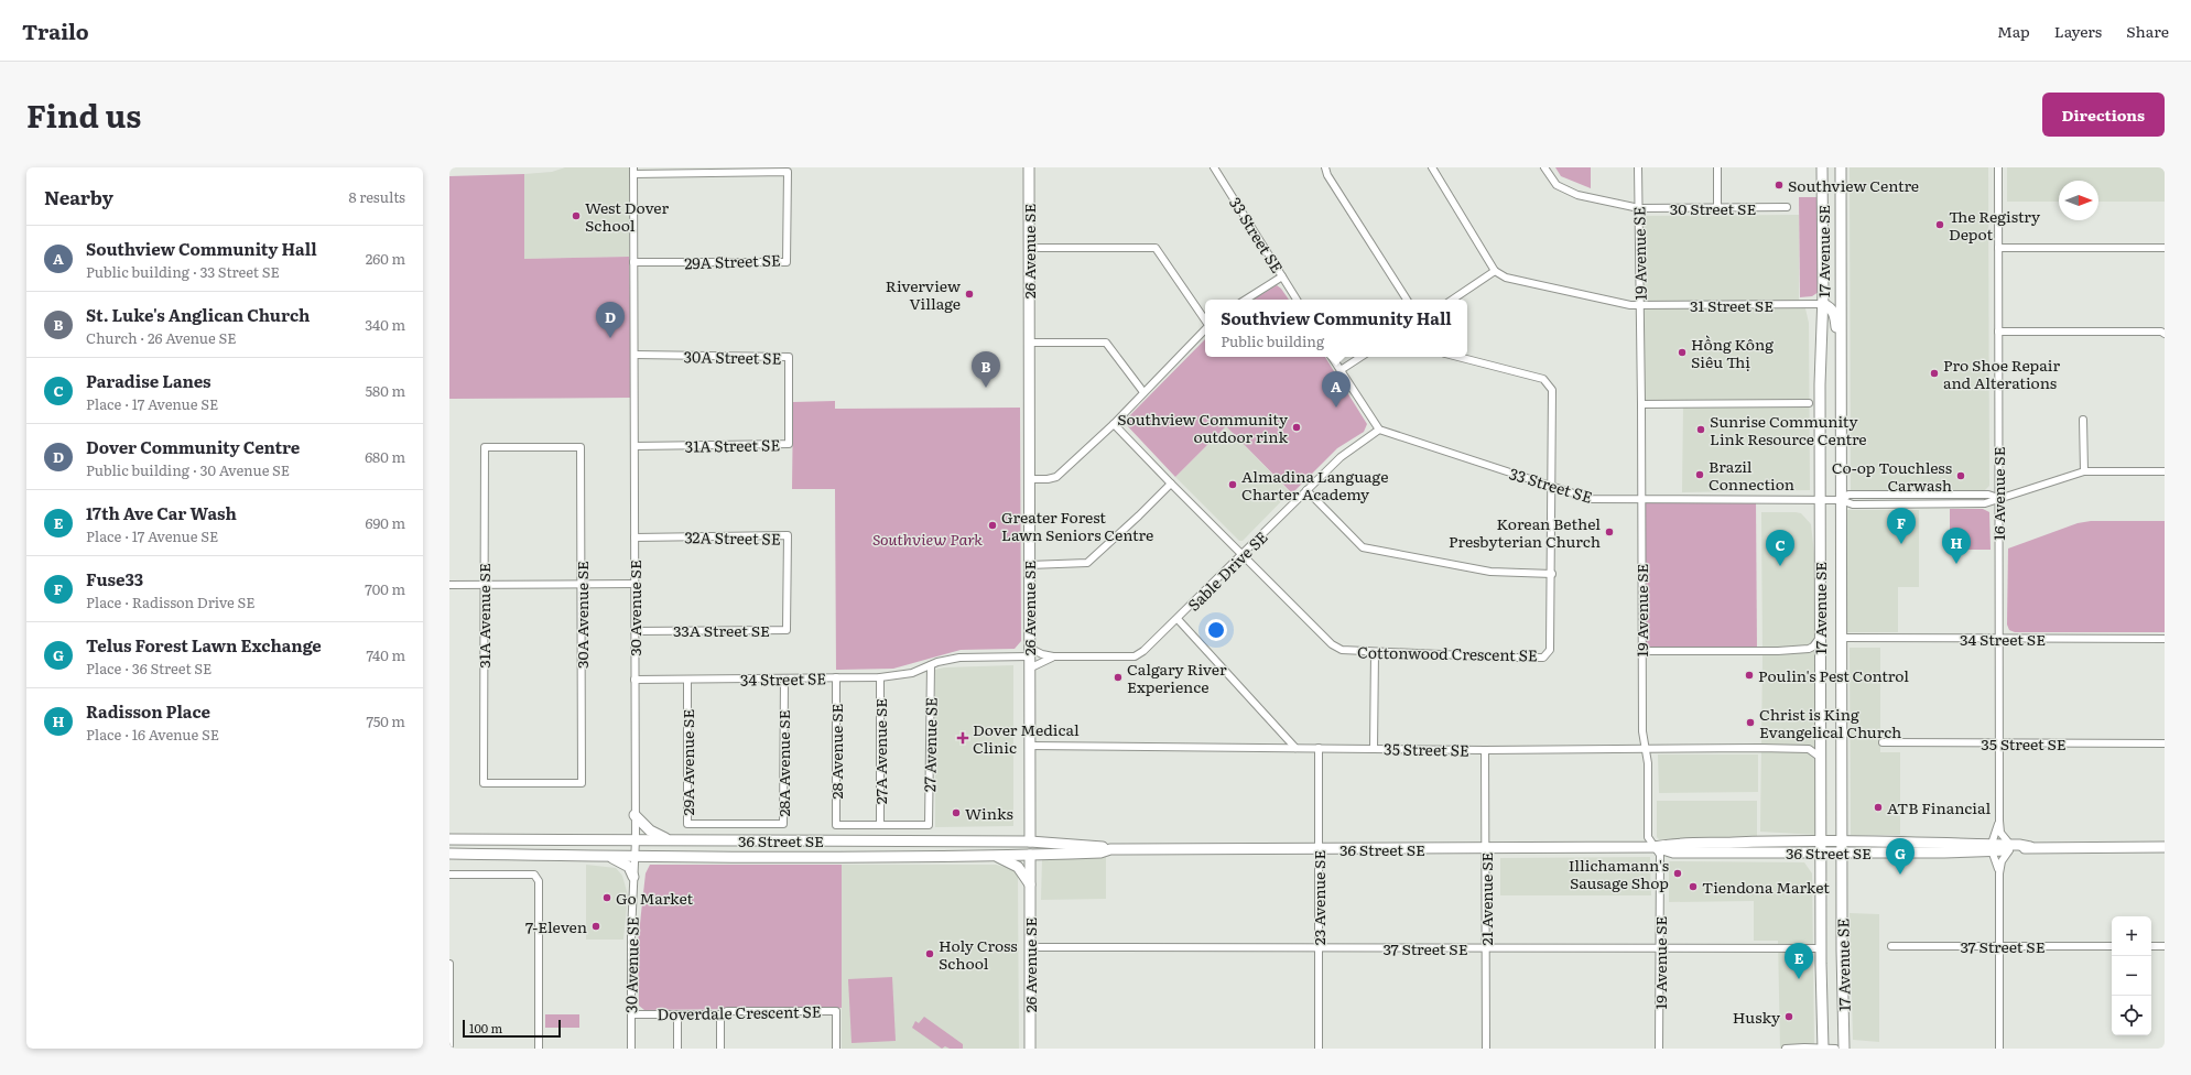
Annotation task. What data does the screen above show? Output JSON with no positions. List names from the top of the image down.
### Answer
{
  "streets": {
    "main road": ["26 Avenue SE", "17 Avenue SE", "36 Street SE"],
    "street": [
      "30 Street SE",
      "33 Street SE",
      "19 Avenue SE",
      "29A Street SE",
      "31 Street SE",
      "30A Street SE",
      "31A Street SE",
      "16 Avenue SE",
      "32A Street SE",
      "Sable Drive SE",
      "30 Avenue SE",
      "30A Avenue SE",
      "31A Avenue SE",
      "33A Street SE",
      "34 Street SE",
      "Cottonwood Crescent SE",
      "35 Street SE",
      "27 Avenue SE",
      "28 Avenue SE",
      "27A Avenue SE",
      "29A Avenue SE",
      "28A Avenue SE",
      "23 Avenue SE",
      "21 Avenue SE",
      "37 Street SE",
      "Doverdale Crescent SE"
    ]
  },
  "crossings": [
    ["30 Street SE", "19 Avenue SE"],
    ["33 Street SE", "17 Avenue SE"],
    ["33 Street SE", "19 Avenue SE"],
    ["33 Street SE", "Sable Drive SE"],
    ["33 Street SE", "Cottonwood Crescent SE"],
    ["26 Avenue SE", "Sable Drive SE"],
    ["26 Avenue SE", "35 Street SE"],
    ["26 Avenue SE", "36 Street SE"],
    ["26 Avenue SE", "37 Street SE"],
    ["17 Avenue SE", "31 Street SE"],
    ["17 Avenue SE", "34 Street SE"],
    ["17 Avenue SE", "35 Street SE"],
    ["17 Avenue SE", "36 Street SE"],
    ["17 Avenue SE", "37 Street SE"],
    ["19 Avenue SE", "31 Street SE"],
    ["19 Avenue SE", "35 Street SE"],
    ["19 Avenue SE", "36 Street SE"],
    ["19 Avenue SE", "37 Street SE"],
    ["29A Street SE", "30 Avenue SE"],
    ["30A Street SE", "31A Street SE"],
    ["30A Street SE", "30 Avenue SE"],
    ["31A Street SE", "30 Avenue SE"],
    ["16 Avenue SE", "34 Street SE"],
    ["16 Avenue SE", "35 Street SE"],
    ["16 Avenue SE", "36 Street SE"],
    ["32A Street SE", "30 Avenue SE"],
    ["32A Street SE", "33A Street SE"],
    ["Sable Drive SE", "34 Street SE"],
    ["Sable Drive SE", "Cottonwood Crescent SE"],
    ["Sable Drive SE", "27 Avenue SE"],
    ["30 Avenue SE", "33A Street SE"],
    ["30 Avenue SE", "34 Street SE"],
    ["30 Avenue SE", "36 Street SE"],
    ["30 Avenue SE", "Doverdale Crescent SE"],
    ["30A Avenue SE", "31A Avenue SE"],
    ["34 Street SE", "27 Avenue SE"],
    ["34 Street SE", "28 Avenue SE"],
    ["34 Street SE", "27A Avenue SE"],
    ["34 Street SE", "29A Avenue SE"],
    ["34 Street SE", "28A Avenue SE"],
    ["35 Street SE", "23 Avenue SE"],
    ["35 Street SE", "21 Avenue SE"],
    ["27 Avenue SE", "28 Avenue SE"],
    ["27 Avenue SE", "27A Avenue SE"],
    ["28 Avenue SE", "27A Avenue SE"],
    ["29A Avenue SE", "28A Avenue SE"],
    ["36 Street SE", "23 Avenue SE"],
    ["36 Street SE", "21 Avenue SE"],
    ["23 Avenue SE", "37 Street SE"],
    ["21 Avenue SE", "37 Street SE"]
  ],
  "parks": ["Southview Park"],
  "places": {
    "other": [
      "Southview Centre",
      "West Dover School",
      "The Registry Depot",
      "Riverview Village",
      "Hồng Kông Siêu Thị",
      "Pro Shoe Repair and Alterations",
      "Southview Community outdoor rink",
      "Sunrise Community Link Resource Centre",
      "Brazil Connection",
      "Co-op Touchless Carwash",
      "Almadina Language Charter Academy",
      "Greater Forest Lawn Seniors Centre",
      "Korean Bethel Presbyterian Church",
      "Poulin's Pest Control",
      "Calgary River Experience",
      "Christ is King Evangelical Church",
      "ATB Financial",
      "Winks",
      "Illichamann's Sausage Shop",
      "Tiendona Market",
      "Go Market",
      "7-Eleven",
      "Holy Cross School",
      "Husky"
    ],
    "health": ["Dover Medical Clinic"]
  },
  "scale_bar": "100 m",
  "north": "right",
  "page": {
    "header": "Trailo",
    "nav": ["Map", "Layers", "Share"],
    "title": "Find us",
    "buttons": "Directions",
    "heading": ["Nearby", "8 results"],
    "list": [
      {
        "mark": "A",
        "name": "Southview Community Hall",
        "note": "Public building · 33 Street SE",
        "value": "260 m"
      },
      {
        "mark": "B",
        "name": "St. Luke's Anglican Church",
        "note": "Church · 26 Avenue SE",
        "value": "340 m"
      },
      {
        "mark": "C",
        "name": "Paradise Lanes",
        "note": "Place · 17 Avenue SE",
        "value": "580 m"
      },
      {
        "mark": "D",
        "name": "Dover Community Centre",
        "note": "Public building · 30 Avenue SE",
        "value": "680 m"
      },
      {
        "mark": "E",
        "name": "17th Ave Car Wash",
        "note": "Place · 17 Avenue SE",
        "value": "690 m"
      },
      {
        "mark": "F",
        "name": "Fuse33",
        "note": "Place · Radisson Drive SE",
        "value": "700 m"
      },
      {
        "mark": "G",
        "name": "Telus Forest Lawn Exchange",
        "note": "Place · 36 Street SE",
        "value": "740 m"
      },
      {
        "mark": "H",
        "name": "Radisson Place",
        "note": "Place · 16 Avenue SE",
        "value": "750 m"
      }
    ],
    "popup": ["Southview Community Hall", "Public building"],
    "pins": [
      "D",
      "B",
      "A",
      "F",
      "H",
      "C",
      "G",
      "E"
    ],
    "map_buttons": ["+", "−"],
    "scale": "100 m"
  }
}
